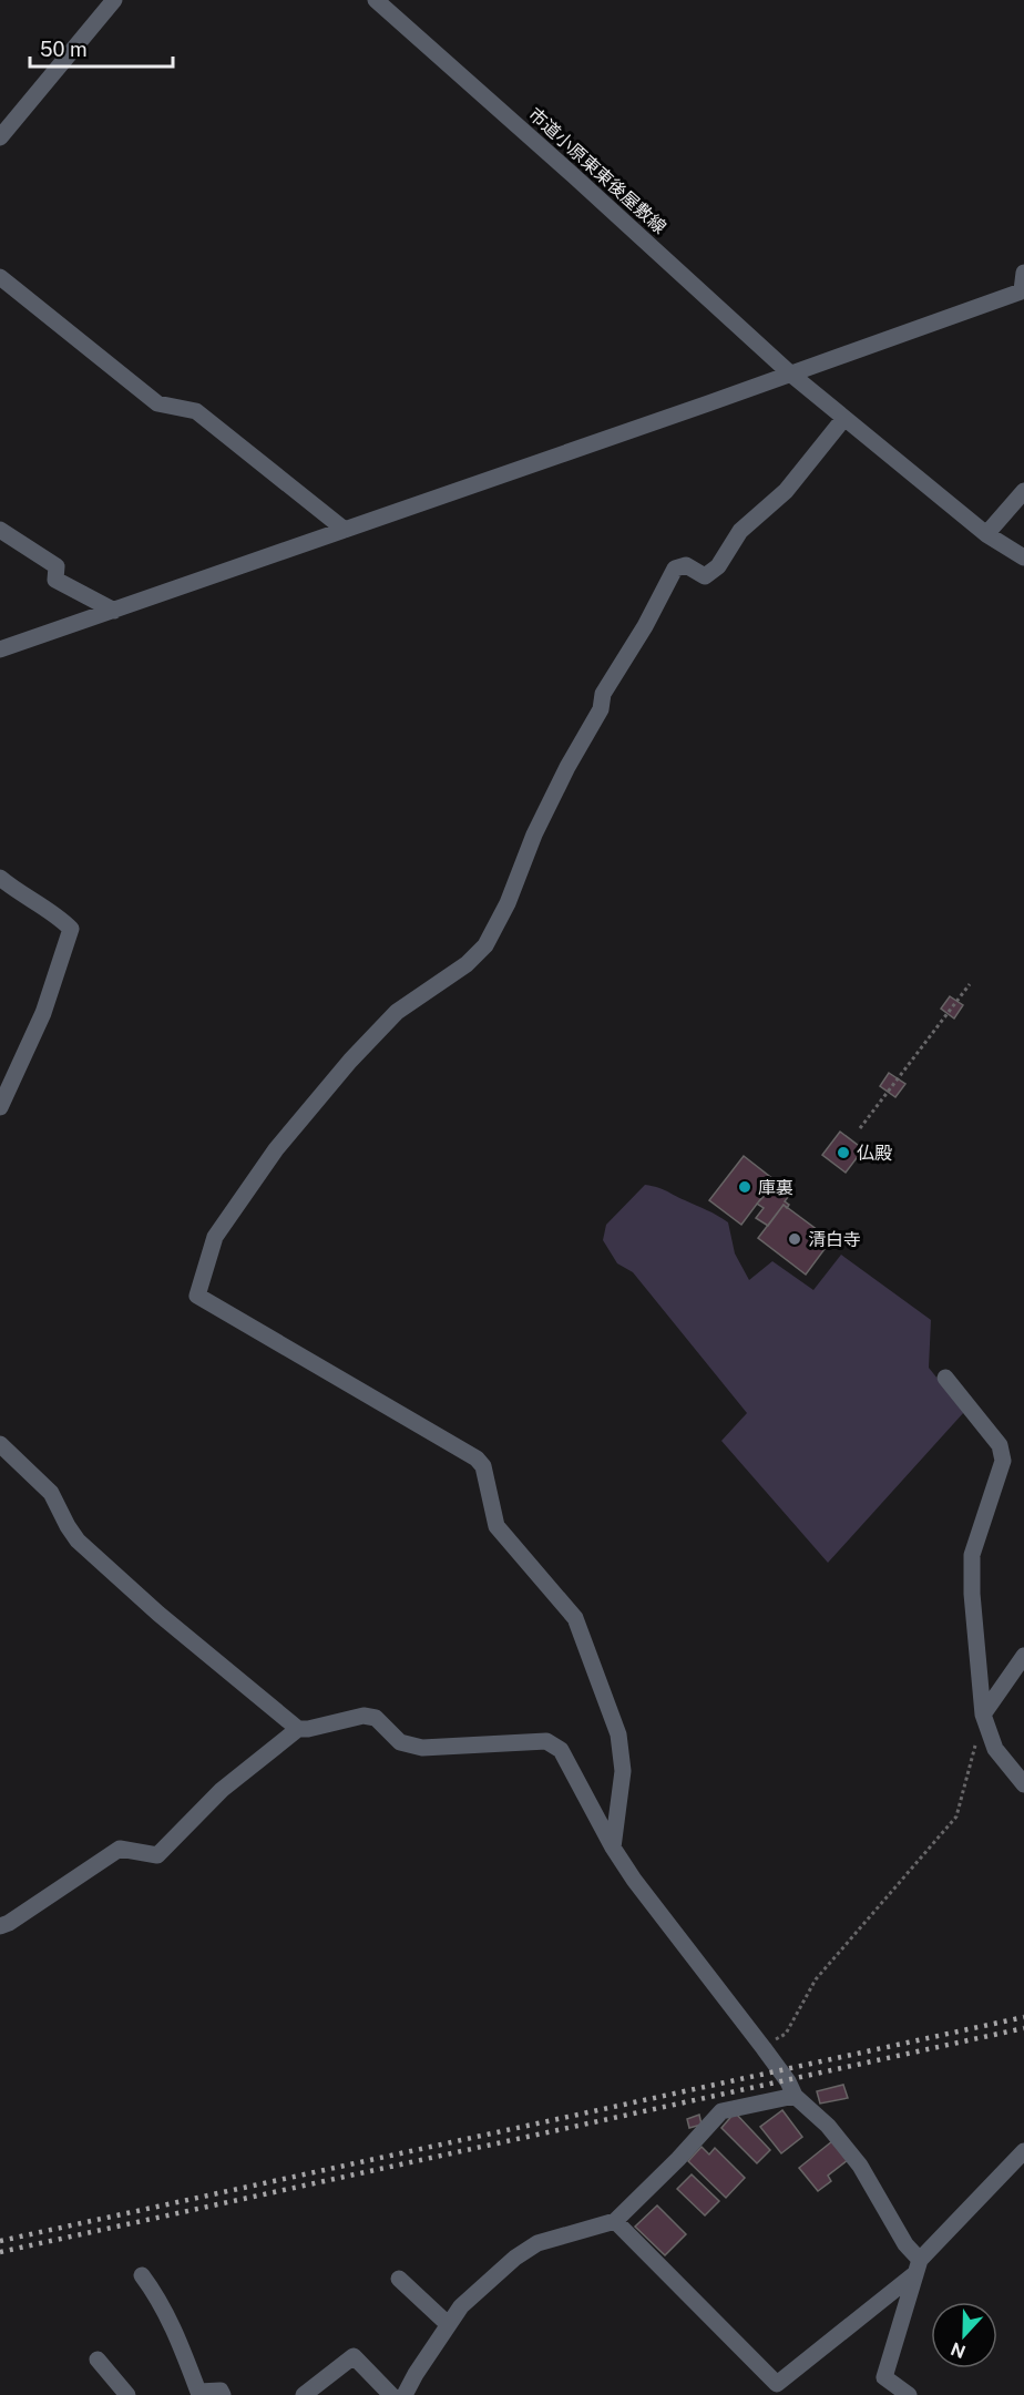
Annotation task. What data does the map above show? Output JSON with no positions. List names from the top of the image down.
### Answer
{
  "streets": {
    "street": ["市道小原東東後屋敷線"]
  },
  "places": ["仏殿", "庫裏", "清白寺"],
  "scale_bar": "50 m",
  "north": "bottom"
}
